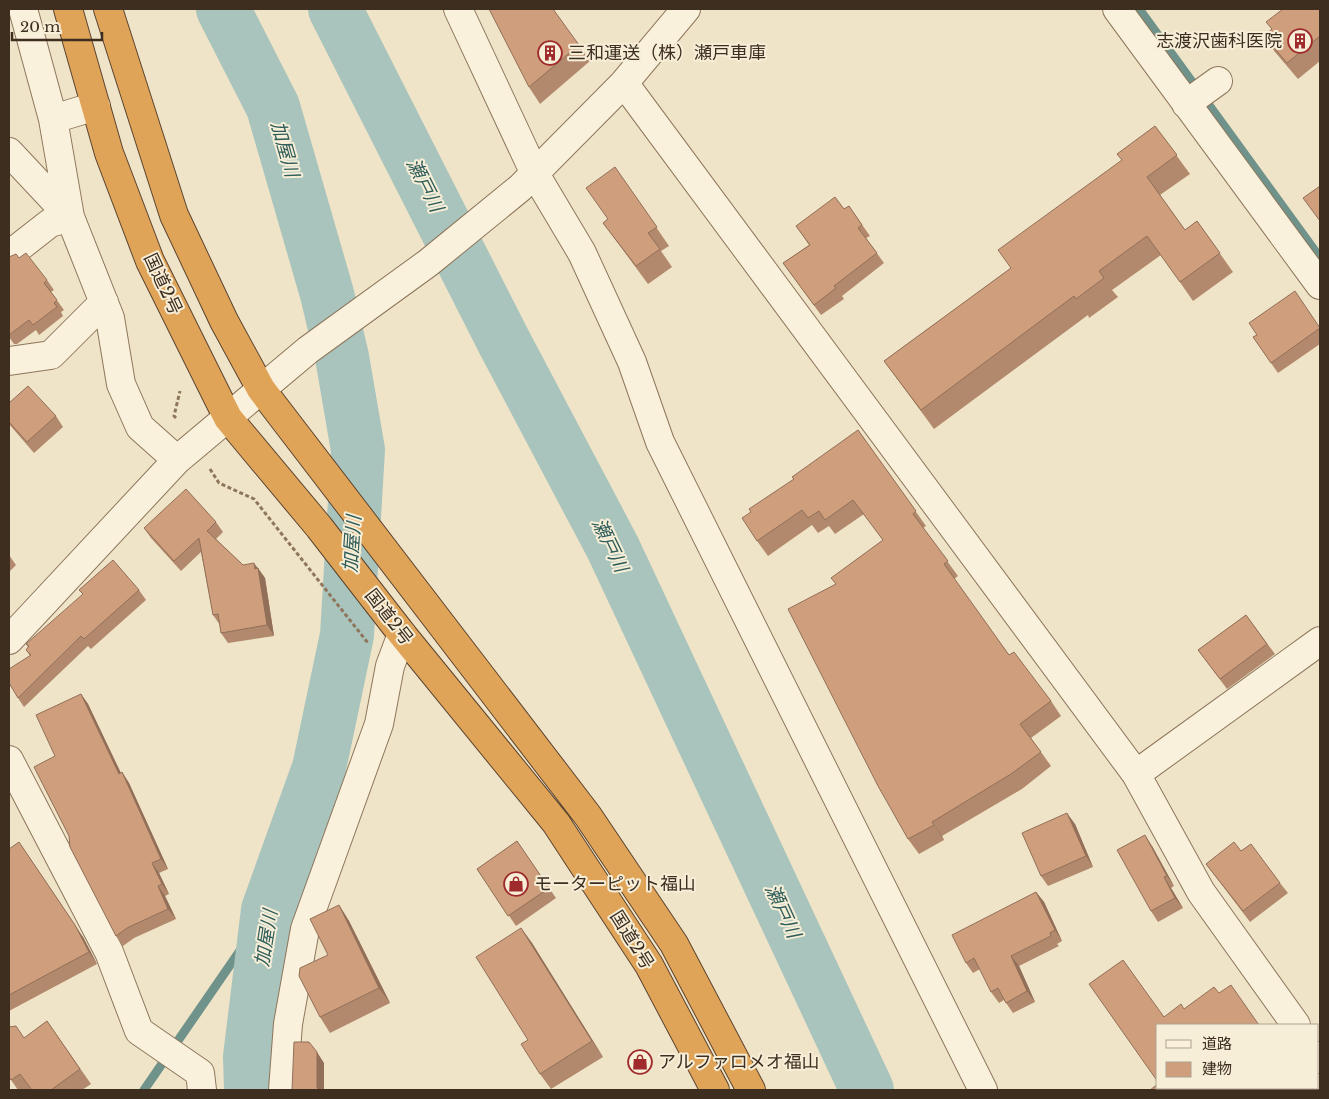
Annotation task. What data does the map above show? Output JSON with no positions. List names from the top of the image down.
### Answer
{
  "streets": {
    "highway": ["国道2号"]
  },
  "water": ["加屋川", "瀬戸川"],
  "places": {
    "building": ["志渡沢歯科医院", "三和運送（株）瀬戸車庫"],
    "shop": ["モーターピット福山", "アルファロメオ福山"]
  },
  "legend": ["道路", "建物"],
  "scale_bar": "20 m"
}
